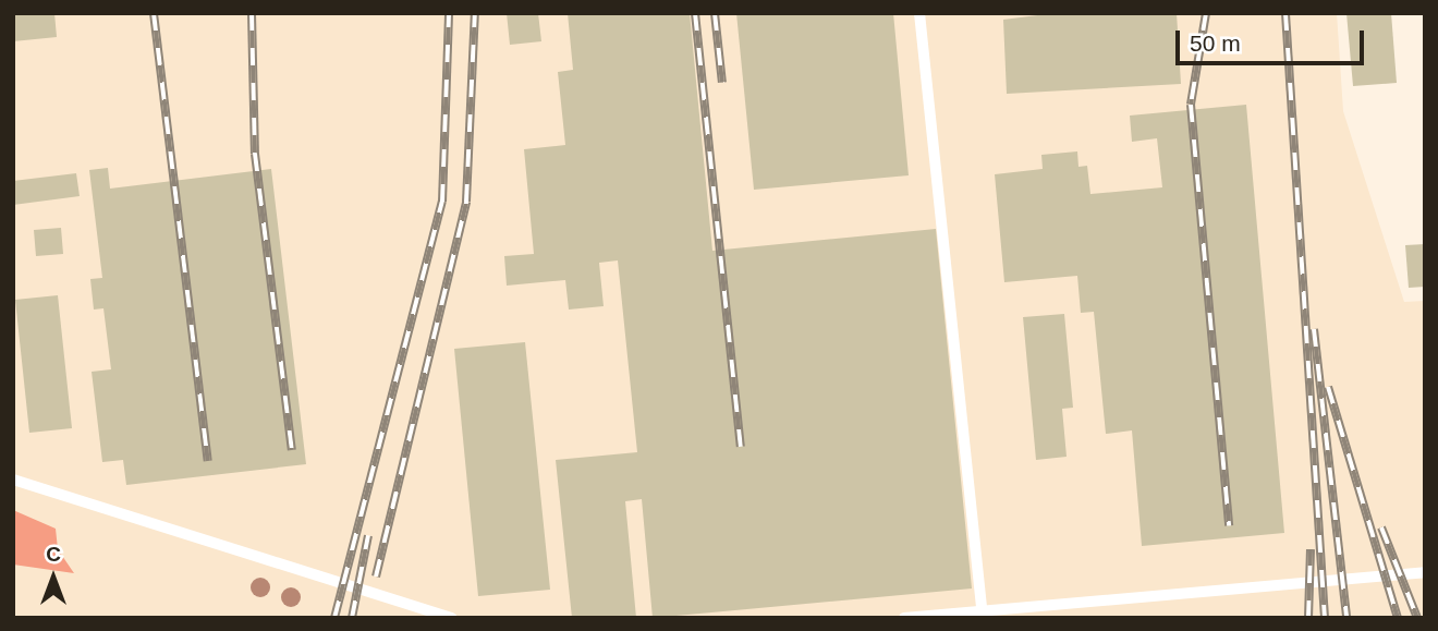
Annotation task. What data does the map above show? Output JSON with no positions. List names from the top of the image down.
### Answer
{
  "scale_bar": "50 m",
  "north": "top"
}
